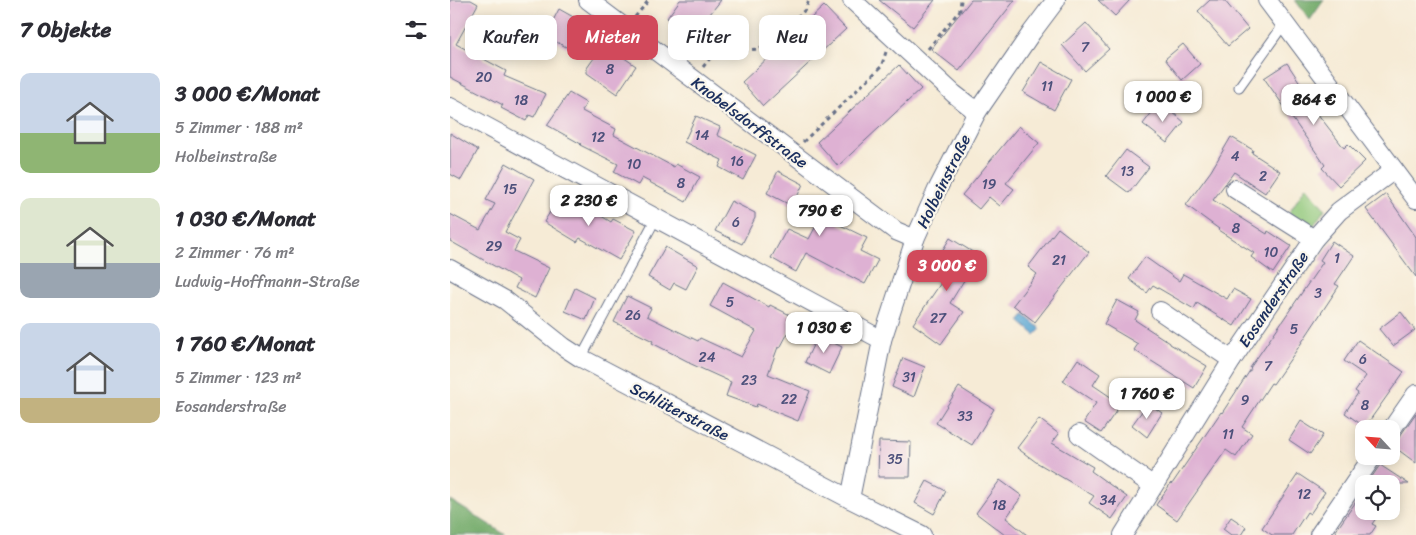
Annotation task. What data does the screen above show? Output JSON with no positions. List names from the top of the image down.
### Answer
{
  "streets": {
    "street": [
      "Knobelsdorffstraße",
      "Holbeinstraße",
      "Eosanderstraße",
      "Schlüterstraße"
    ]
  },
  "crossings": [
    ["Knobelsdorffstraße", "Holbeinstraße"],
    ["Holbeinstraße", "Schlüterstraße"]
  ],
  "house_numbers": [
    "7",
    "8",
    "20",
    "11",
    "18",
    "14",
    "12",
    "4",
    "16",
    "10",
    "13",
    "2",
    "8",
    "19",
    "15",
    "6",
    "8",
    "29",
    "10",
    "1",
    "21",
    "3",
    "5",
    "26",
    "27",
    "5",
    "24",
    "6",
    "7",
    "31",
    "23",
    "22",
    "9",
    "8",
    "33",
    "11",
    "35",
    "12",
    "34",
    "18"
  ],
  "north": "top left",
  "page": {
    "heading": "7 Objekte",
    "chip": [
      "Kaufen",
      "Mieten",
      "Filter",
      "Neu"
    ],
    "list": [
      {
        "name": "3 000 €/Monat",
        "note": "5 Zimmer · 188 m² · Holbeinstraße"
      },
      {
        "name": "1 030 €/Monat",
        "note": "2 Zimmer · 76 m² · Ludwig-Hoffmann-Straße"
      },
      {
        "name": "1 760 €/Monat",
        "note": "5 Zimmer · 123 m² · Eosanderstraße"
      }
    ],
    "price": [
      "1 000 €",
      "864 €",
      "2 230 €",
      "790 €",
      "3 000 €",
      "1 030 €",
      "1 760 €"
    ]
  }
}
